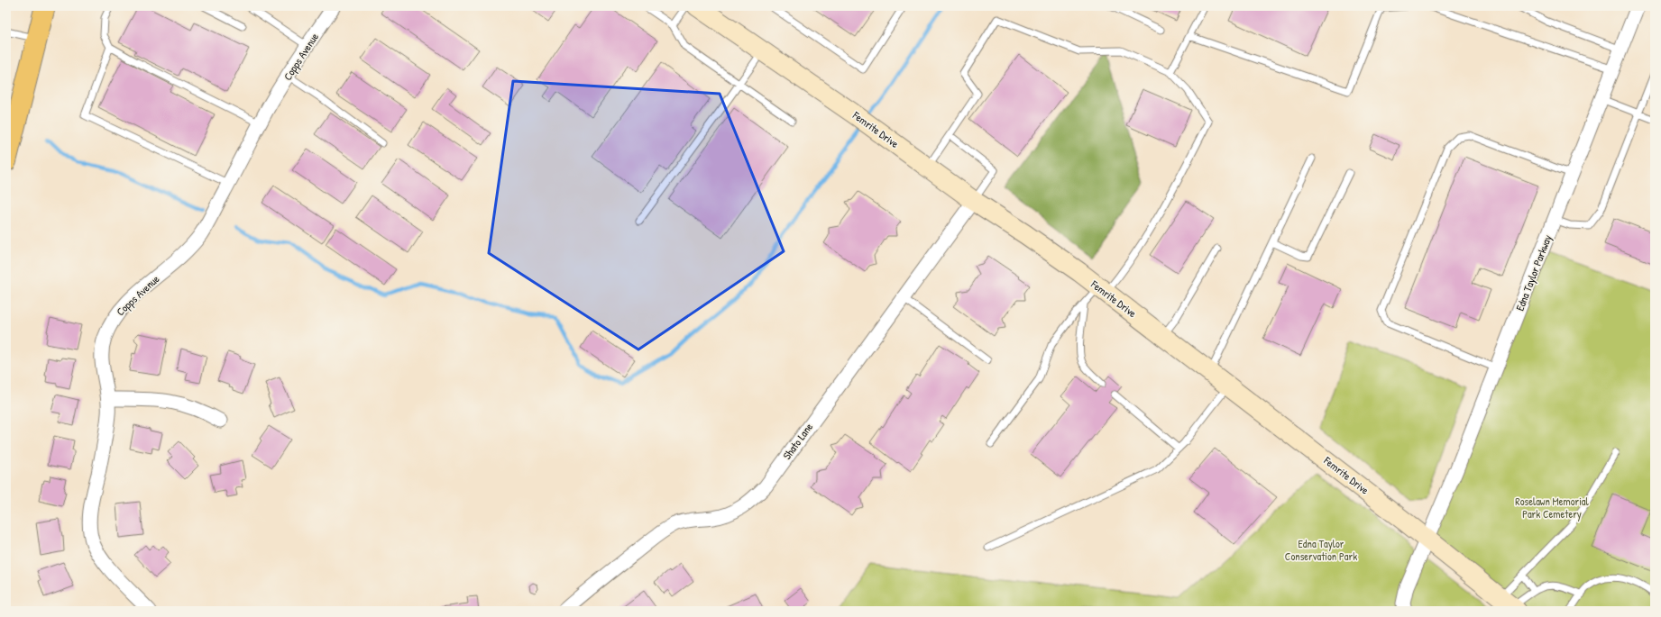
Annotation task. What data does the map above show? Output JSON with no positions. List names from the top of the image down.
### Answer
{
  "streets": {
    "street": [
      "Copps Avenue",
      "Femrite Drive",
      "Edna Taylor Parkway",
      "Shato Lane"
    ]
  },
  "crossings": [
    ["Femrite Drive", "Edna Taylor Parkway"],
    ["Femrite Drive", "Shato Lane"]
  ],
  "parks": ["Roselawn Memorial Park Cemetery", "Edna Taylor Conservation Park"]
}
